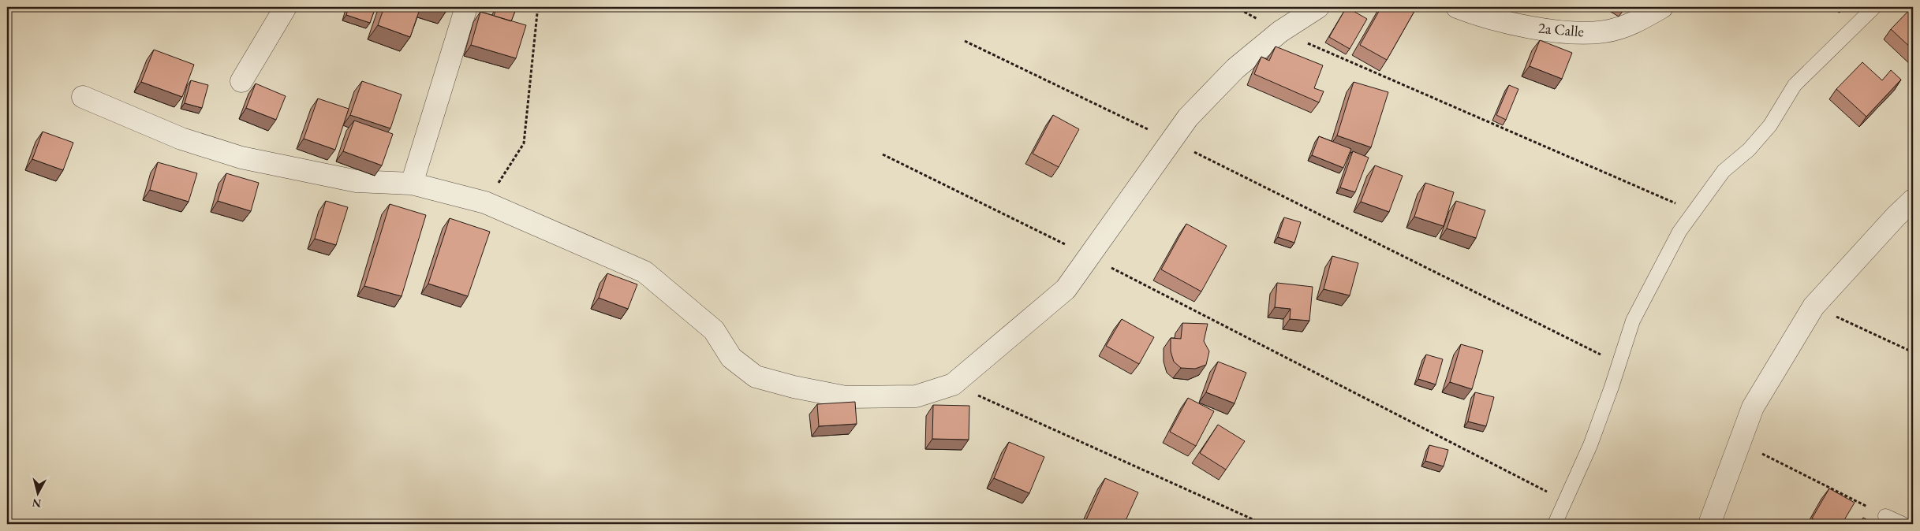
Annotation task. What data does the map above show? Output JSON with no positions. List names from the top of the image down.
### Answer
{
  "streets": {
    "street": ["2a Calle"]
  },
  "north": "bottom"
}
